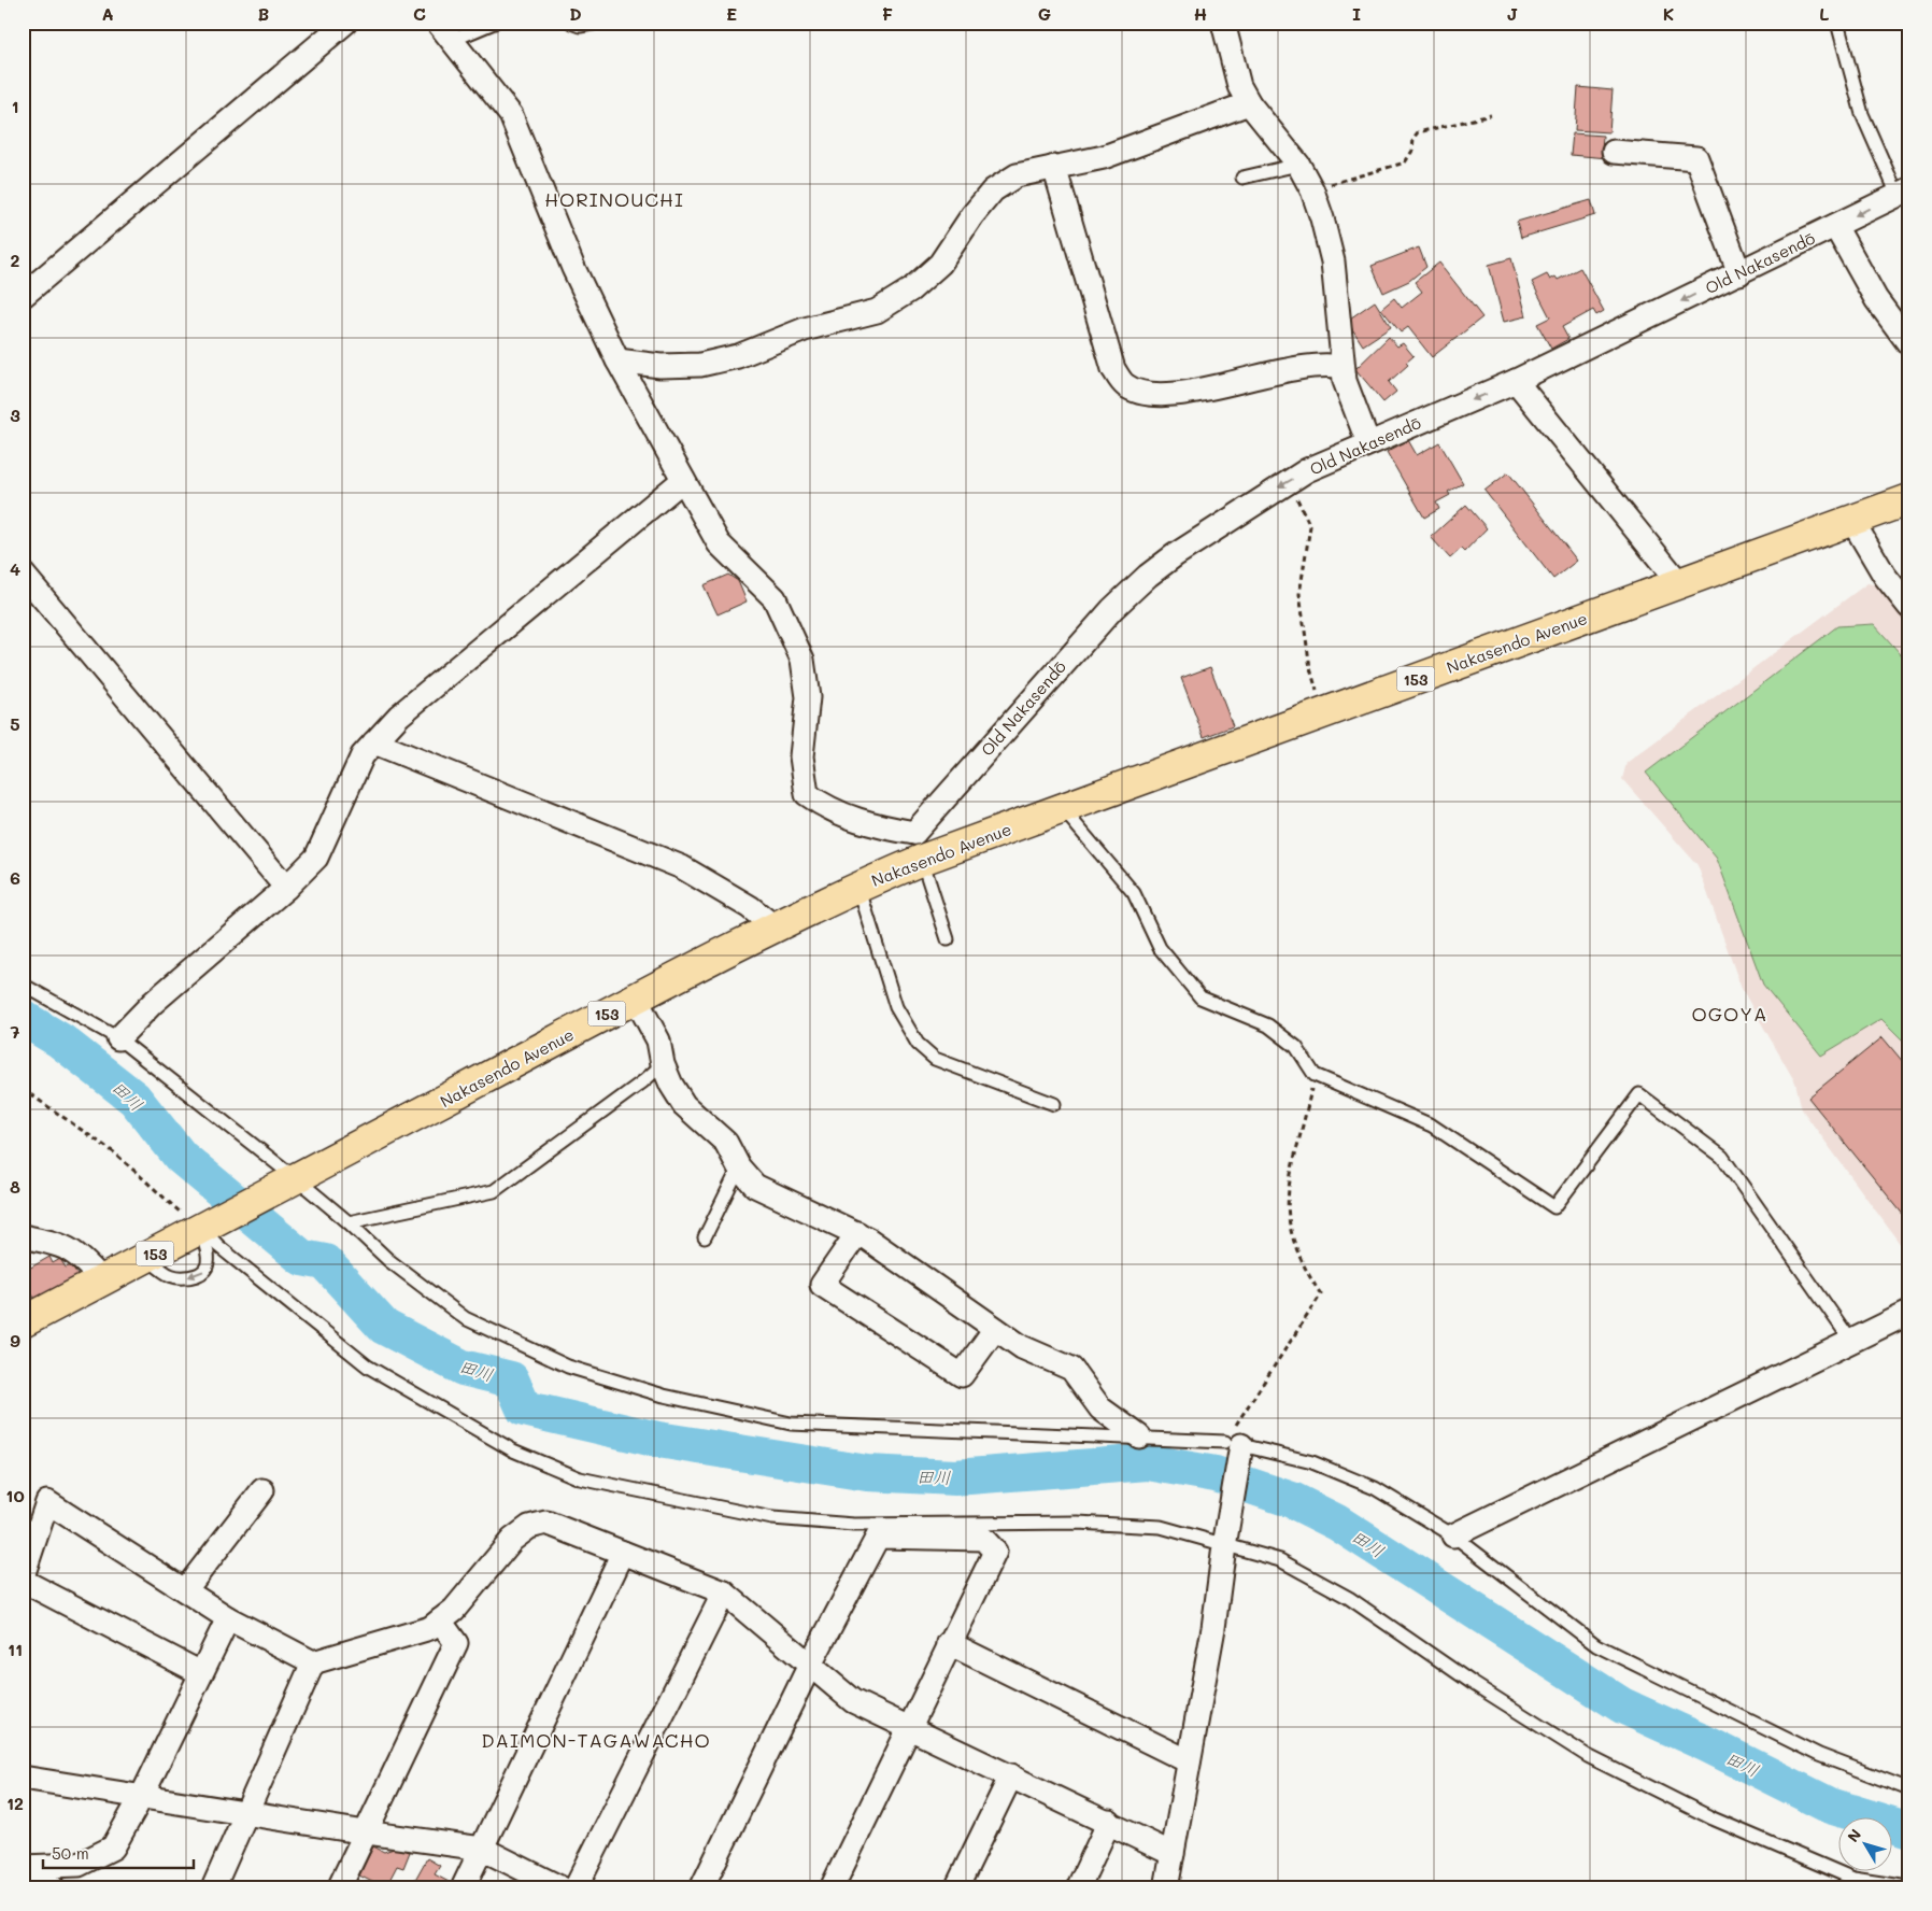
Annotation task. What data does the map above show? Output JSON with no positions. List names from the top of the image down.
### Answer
{
  "streets": {
    "highway": ["Nakasendo Avenue", "153"],
    "street": ["Old Nakasendō"]
  },
  "crossings": [
    ["Old Nakasendō", "Nakasendo Avenue"]
  ],
  "one_way": ["Old Nakasendō"],
  "districts": ["HORINOUCHI", "OGOYA", "DAIMON-TAGAWACHO"],
  "water": ["田川"],
  "scale_bar": "50 m",
  "north": "top left",
  "grid": {
    "columns": [
      "A",
      "B",
      "C",
      "D",
      "E",
      "F",
      "G",
      "H",
      "I",
      "J",
      "K",
      "L"
    ],
    "rows": [
      "1",
      "2",
      "3",
      "4",
      "5",
      "6",
      "7",
      "8",
      "9",
      "10",
      "11",
      "12"
    ]
  }
}
